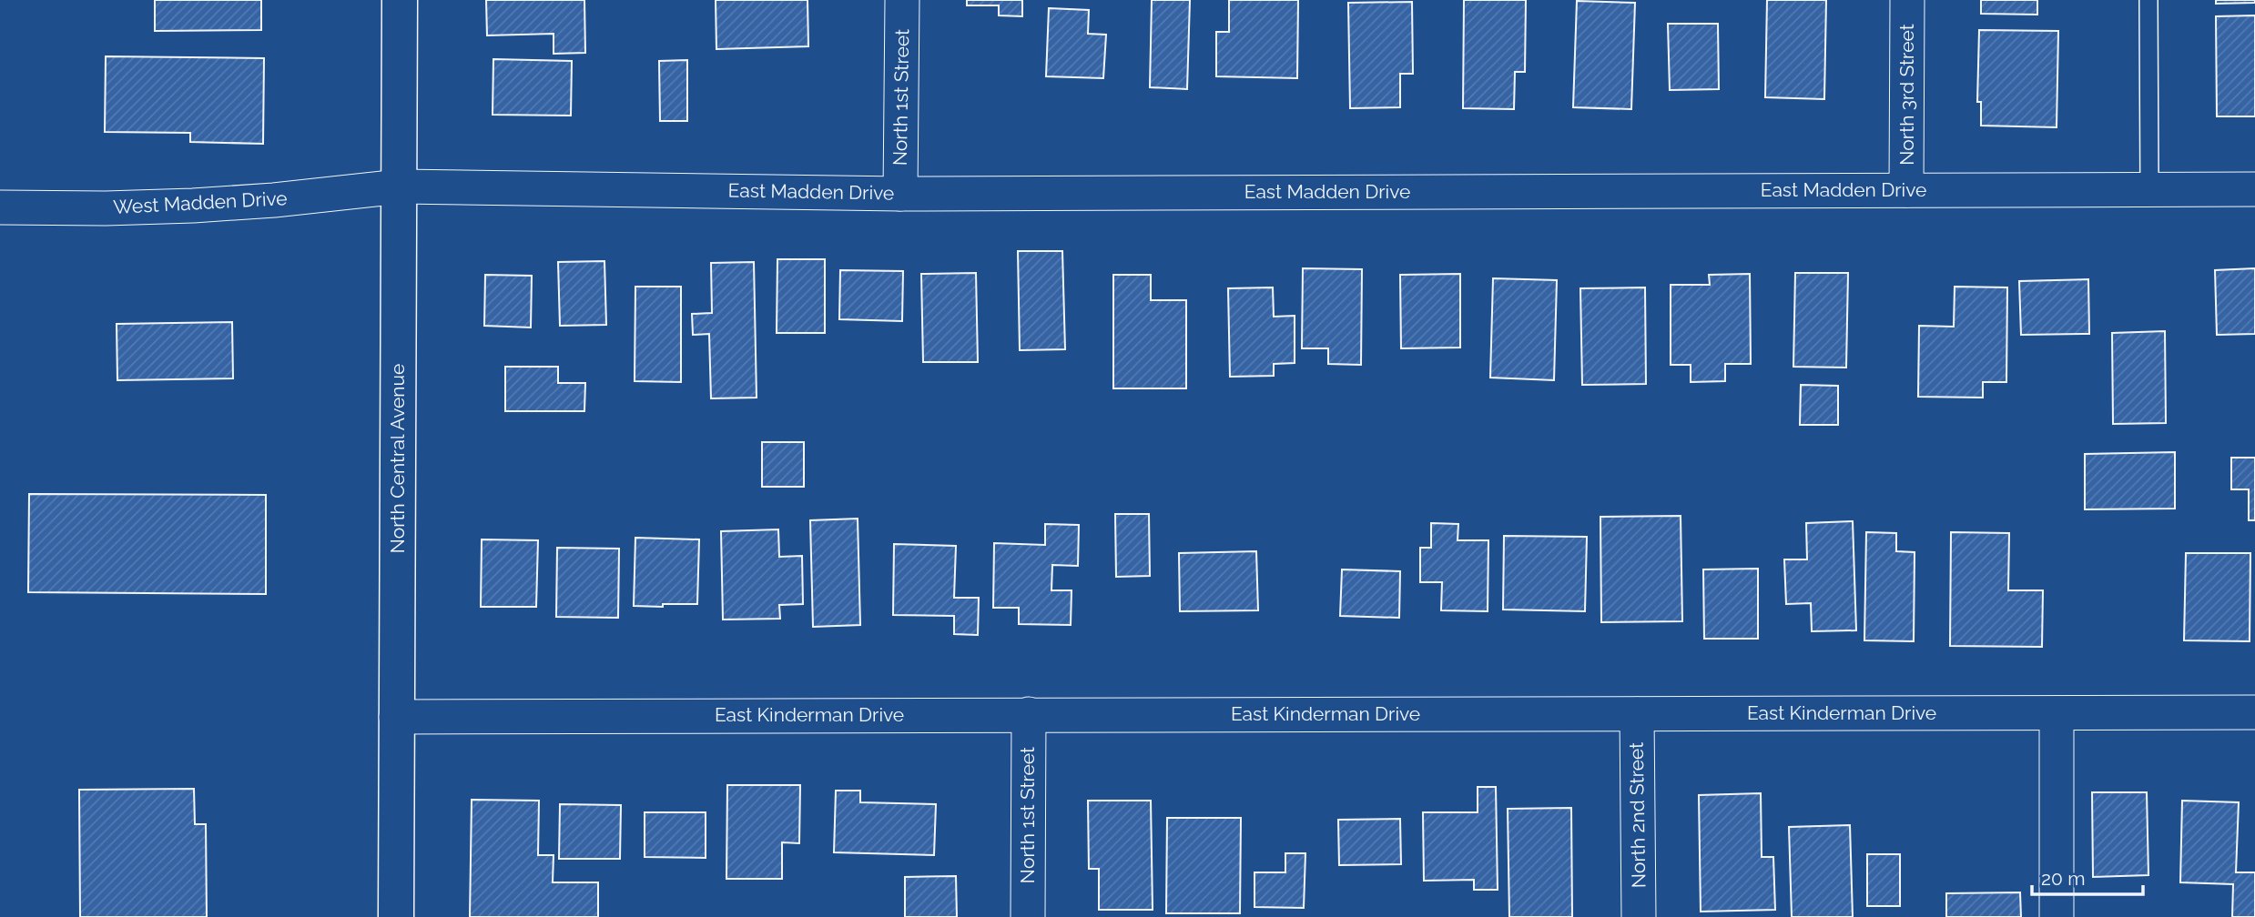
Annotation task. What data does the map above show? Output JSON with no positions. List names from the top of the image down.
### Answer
{
  "streets": {
    "street": [
      "North 3rd Street",
      "North 1st Street",
      "East Madden Drive",
      "West Madden Drive",
      "North Central Avenue",
      "East Kinderman Drive",
      "North 2nd Street"
    ]
  },
  "crossings": [
    ["North 3rd Street", "East Madden Drive"],
    ["North 1st Street", "East Madden Drive"],
    ["North 1st Street", "East Kinderman Drive"],
    ["East Madden Drive", "West Madden Drive"],
    ["East Madden Drive", "North Central Avenue"],
    ["West Madden Drive", "North Central Avenue"],
    ["North Central Avenue", "East Kinderman Drive"],
    ["East Kinderman Drive", "North 2nd Street"]
  ],
  "scale_bar": "20 m"
}
